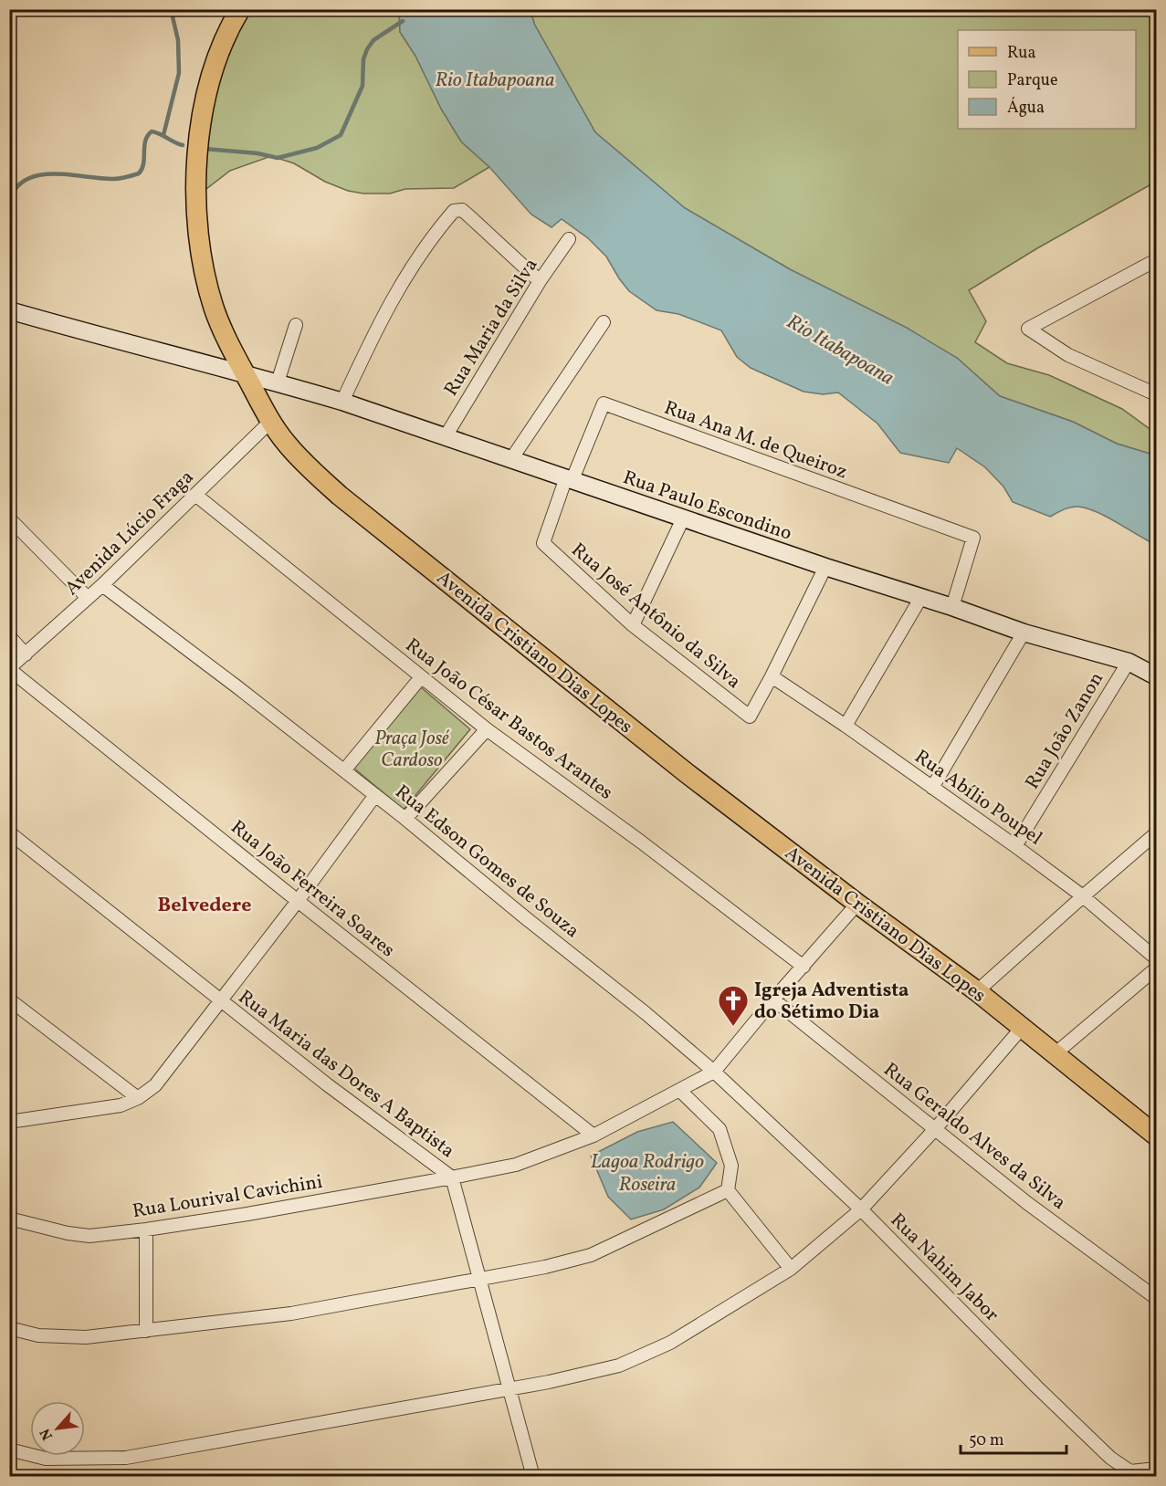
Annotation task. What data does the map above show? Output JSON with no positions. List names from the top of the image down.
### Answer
{
  "streets": {
    "main road": ["Rua Paulo Escondino", "Avenida Cristiano Dias Lopes"],
    "street": [
      "Rua Maria da Silva",
      "Rua Ana M. de Queiroz",
      "Avenida Lúcio Fraga",
      "Rua José Antônio da Silva",
      "Rua João César Bastos Arantes",
      "Rua João Zanon",
      "Rua Abílio Poupel",
      "Rua Edson Gomes de Souza",
      "Rua João Ferreira Soares",
      "Rua Maria das Dores A Baptista",
      "Rua Geraldo Alves da Silva",
      "Rua Lourival Cavichini",
      "Rua Nahim Jabor"
    ]
  },
  "crossings": [
    ["Rua Maria da Silva", "Rua Paulo Escondino"],
    ["Rua Ana M. de Queiroz", "Rua Paulo Escondino"],
    ["Rua Ana M. de Queiroz", "Rua José Antônio da Silva"],
    ["Rua Paulo Escondino", "Rua José Antônio da Silva"],
    ["Rua Paulo Escondino", "Avenida Cristiano Dias Lopes"],
    ["Rua Paulo Escondino", "Rua João Zanon"],
    ["Avenida Lúcio Fraga", "Avenida Cristiano Dias Lopes"],
    ["Avenida Lúcio Fraga", "Rua João César Bastos Arantes"],
    ["Avenida Lúcio Fraga", "Rua Edson Gomes de Souza"],
    ["Avenida Lúcio Fraga", "Rua João Ferreira Soares"],
    ["Rua José Antônio da Silva", "Rua Abílio Poupel"],
    ["Rua João Zanon", "Rua Abílio Poupel"],
    ["Rua Edson Gomes de Souza", "Rua Lourival Cavichini"],
    ["Rua Edson Gomes de Souza", "Rua Nahim Jabor"],
    ["Rua João Ferreira Soares", "Rua Lourival Cavichini"],
    ["Rua Maria das Dores A Baptista", "Rua Lourival Cavichini"],
    ["Rua Lourival Cavichini", "Rua Nahim Jabor"]
  ],
  "districts": ["Belvedere"],
  "water": ["Rio Itabapoana", "Lagoa Rodrigo Roseira"],
  "parks": ["Praça José Cardoso"],
  "places": {
    "church": ["Igreja Adventista do Sétimo Dia"]
  },
  "legend": ["Rua", "Parque", "Água"],
  "scale_bar": "50 m",
  "north": "bottom left"
}
